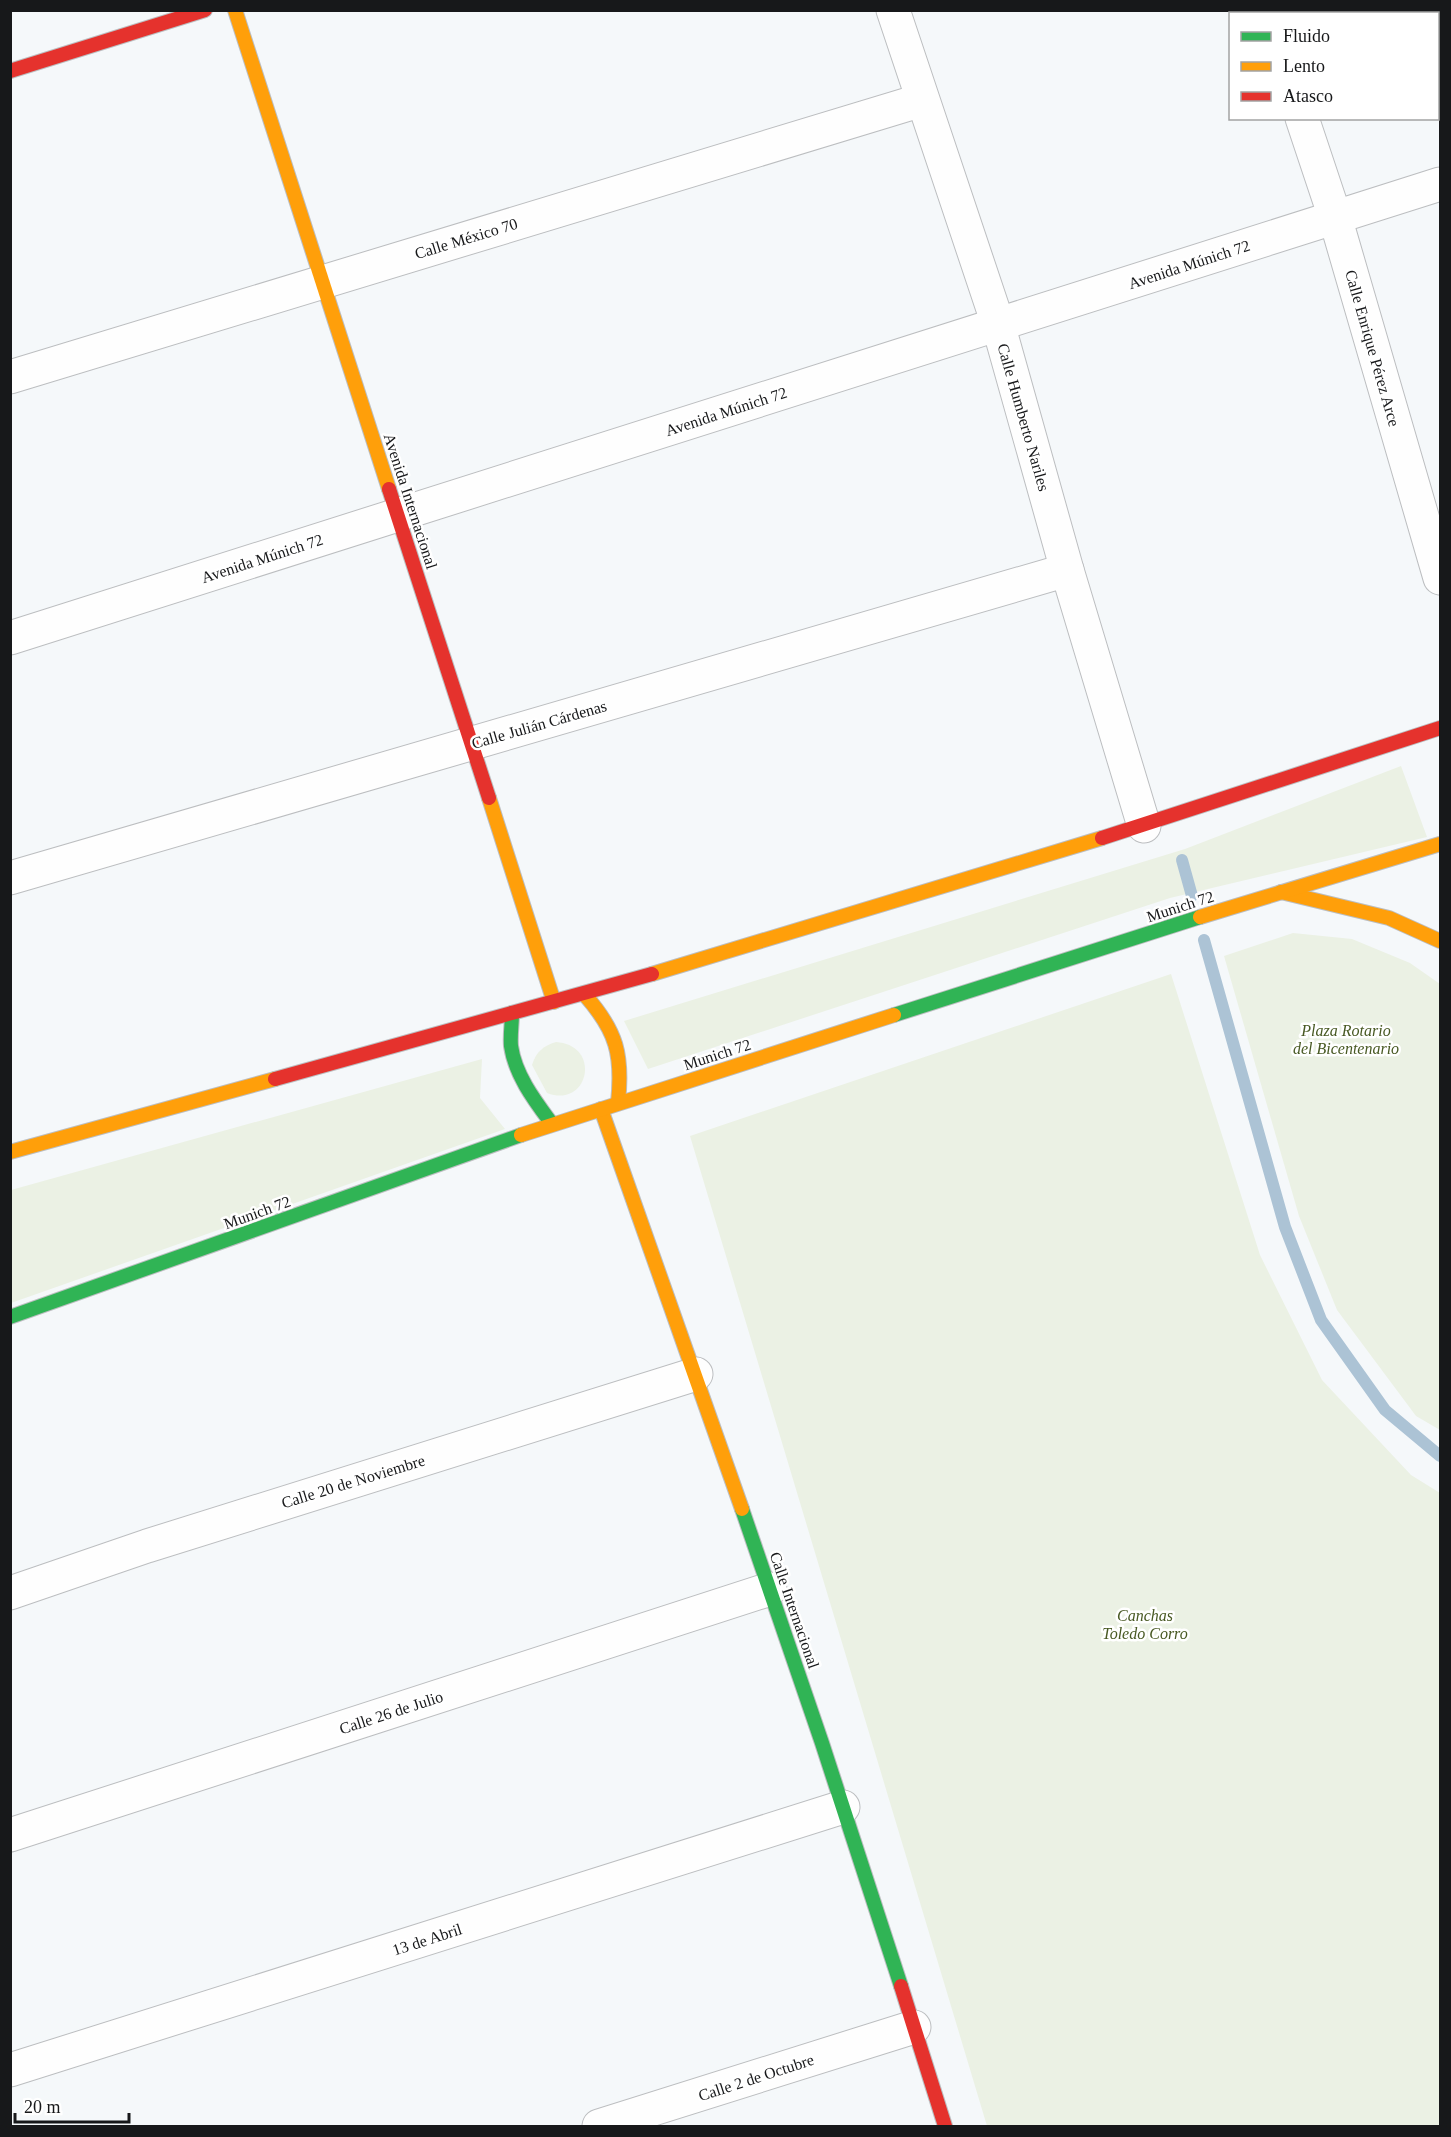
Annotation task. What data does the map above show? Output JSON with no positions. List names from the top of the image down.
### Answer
{
  "streets": {
    "main road": ["Avenida Internacional", "Munich 72", "Calle Internacional"],
    "street": [
      "Calle México 70",
      "Avenida Múnich 72",
      "Calle Enrique Pérez Arce",
      "Calle Humberto Nariles",
      "Calle Julián Cárdenas",
      "Calle 20 de Noviembre",
      "Calle 26 de Julio",
      "13 de Abril",
      "Calle 2 de Octubre"
    ]
  },
  "crossings": [
    ["Calle México 70", "Calle Humberto Nariles"],
    ["Calle México 70", "Avenida Internacional"],
    ["Avenida Múnich 72", "Calle Enrique Pérez Arce"],
    ["Avenida Múnich 72", "Calle Humberto Nariles"],
    ["Avenida Múnich 72", "Avenida Internacional"],
    ["Calle Humberto Nariles", "Calle Julián Cárdenas"],
    ["Avenida Internacional", "Calle Julián Cárdenas"],
    ["Avenida Internacional", "Munich 72"],
    ["Avenida Internacional", "Calle Internacional"],
    ["Munich 72", "Calle Internacional"],
    ["Calle 20 de Noviembre", "Calle Internacional"],
    ["Calle Internacional", "Calle 26 de Julio"],
    ["Calle Internacional", "13 de Abril"],
    ["Calle Internacional", "Calle 2 de Octubre"]
  ],
  "parks": ["Plaza Rotario del Bicentenario", "Canchas Toledo Corro"],
  "legend": ["Fluido", "Lento", "Atasco"],
  "scale_bar": "20 m"
}
